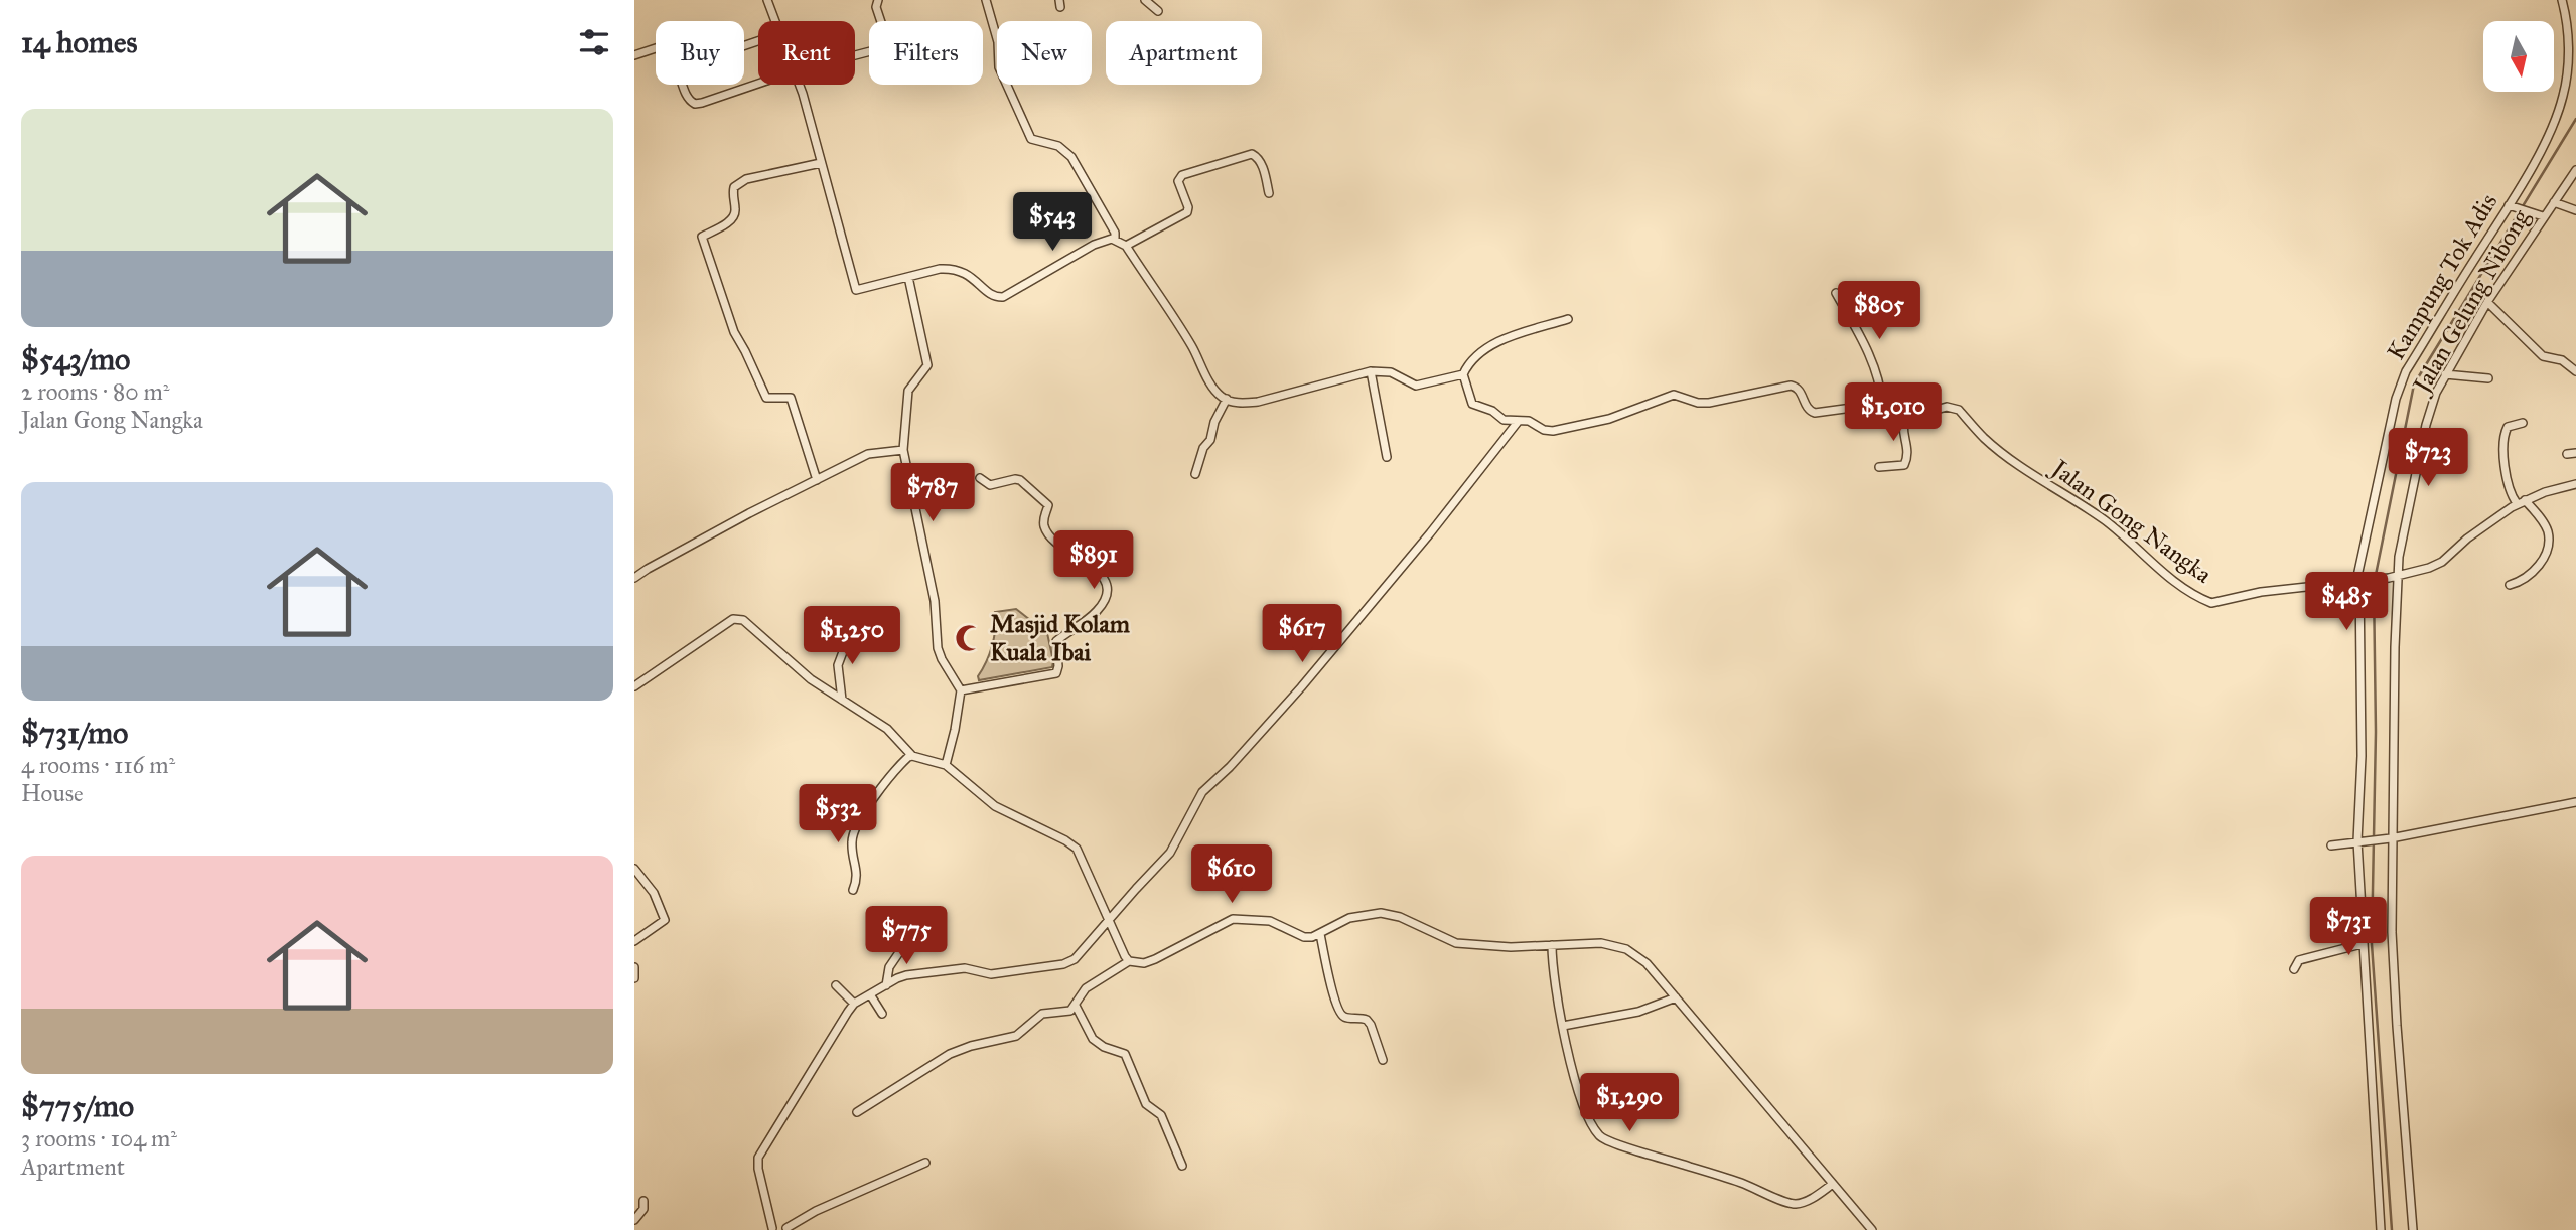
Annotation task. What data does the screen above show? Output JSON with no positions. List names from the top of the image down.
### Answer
{
  "streets": {
    "street": ["Kampung Tok Adis", "Jalan Gelung Nibong", "Jalan Gong Nangka"]
  },
  "crossings": [
    ["Kampung Tok Adis", "Jalan Gong Nangka"]
  ],
  "places": {
    "mosque": ["Masjid Kolam Kuala Ibai"]
  },
  "north": "bottom",
  "page": {
    "heading": "14 homes",
    "chip": [
      "Buy",
      "Rent",
      "Filters",
      "New",
      "Apartment"
    ],
    "list": [
      {
        "name": "$543/mo",
        "note": "2 rooms · 80 m² · Jalan Gong Nangka"
      },
      {
        "name": "$731/mo",
        "note": "4 rooms · 116 m² · House"
      },
      {
        "name": "$775/mo",
        "note": "3 rooms · 104 m² · Apartment"
      }
    ],
    "price": [
      "$543",
      "$805",
      "$1,010",
      "$723",
      "$787",
      "$891",
      "$485",
      "$617",
      "$1,250",
      "$532",
      "$610",
      "$731",
      "$775",
      "$1,290"
    ]
  }
}
